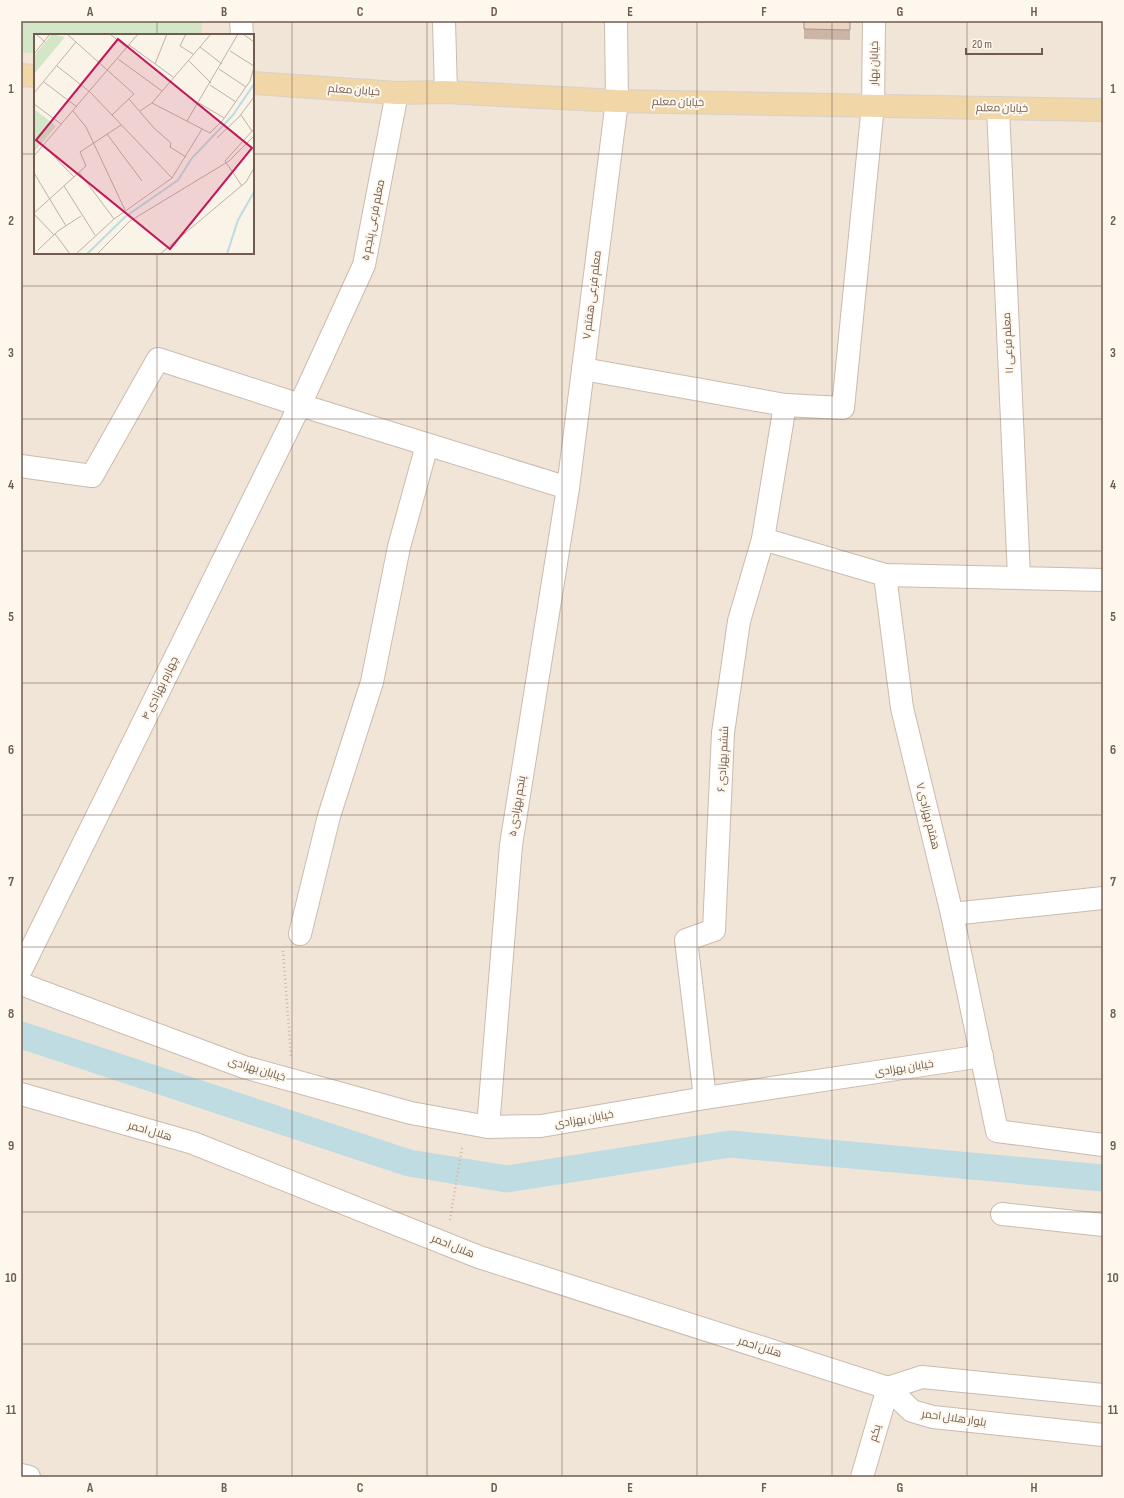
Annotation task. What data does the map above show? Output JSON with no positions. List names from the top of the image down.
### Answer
{
  "streets": {
    "main road": ["خیابان معلم"],
    "street": [
      "خیابان بهار",
      "معلم فرعی پنجم ۵",
      "معلم فرعی هفتم ۷",
      "معلم فرعی ۱۱",
      "چهارم بهزادی ۴",
      "ششم بهزادی ۶",
      "پنجم بهزادی ۵",
      "هفتم بهزادی ۷",
      "خیابان بهزادی",
      "هلال احمر",
      "بلوار هلال احمر",
      "یکم"
    ]
  },
  "crossings": [
    ["خیابان بهار", "خیابان معلم"],
    ["خیابان بهار", "ششم بهزادی ۶"],
    ["خیابان معلم", "معلم فرعی پنجم ۵"],
    ["خیابان معلم", "معلم فرعی هفتم ۷"],
    ["خیابان معلم", "معلم فرعی ۱۱"],
    ["معلم فرعی پنجم ۵", "چهارم بهزادی ۴"],
    ["معلم فرعی هفتم ۷", "پنجم بهزادی ۵"],
    ["ششم بهزادی ۶", "خیابان بهزادی"],
    ["پنجم بهزادی ۵", "خیابان بهزادی"],
    ["هفتم بهزادی ۷", "خیابان بهزادی"],
    ["هلال احمر", "بلوار هلال احمر"],
    ["هلال احمر", "یکم"],
    ["بلوار هلال احمر", "یکم"]
  ],
  "scale_bar": "20 m",
  "grid": {
    "columns": [
      "A",
      "B",
      "C",
      "D",
      "E",
      "F",
      "G",
      "H"
    ],
    "rows": [
      "1",
      "2",
      "3",
      "4",
      "5",
      "6",
      "7",
      "8",
      "9",
      "10",
      "11"
    ]
  }
}
